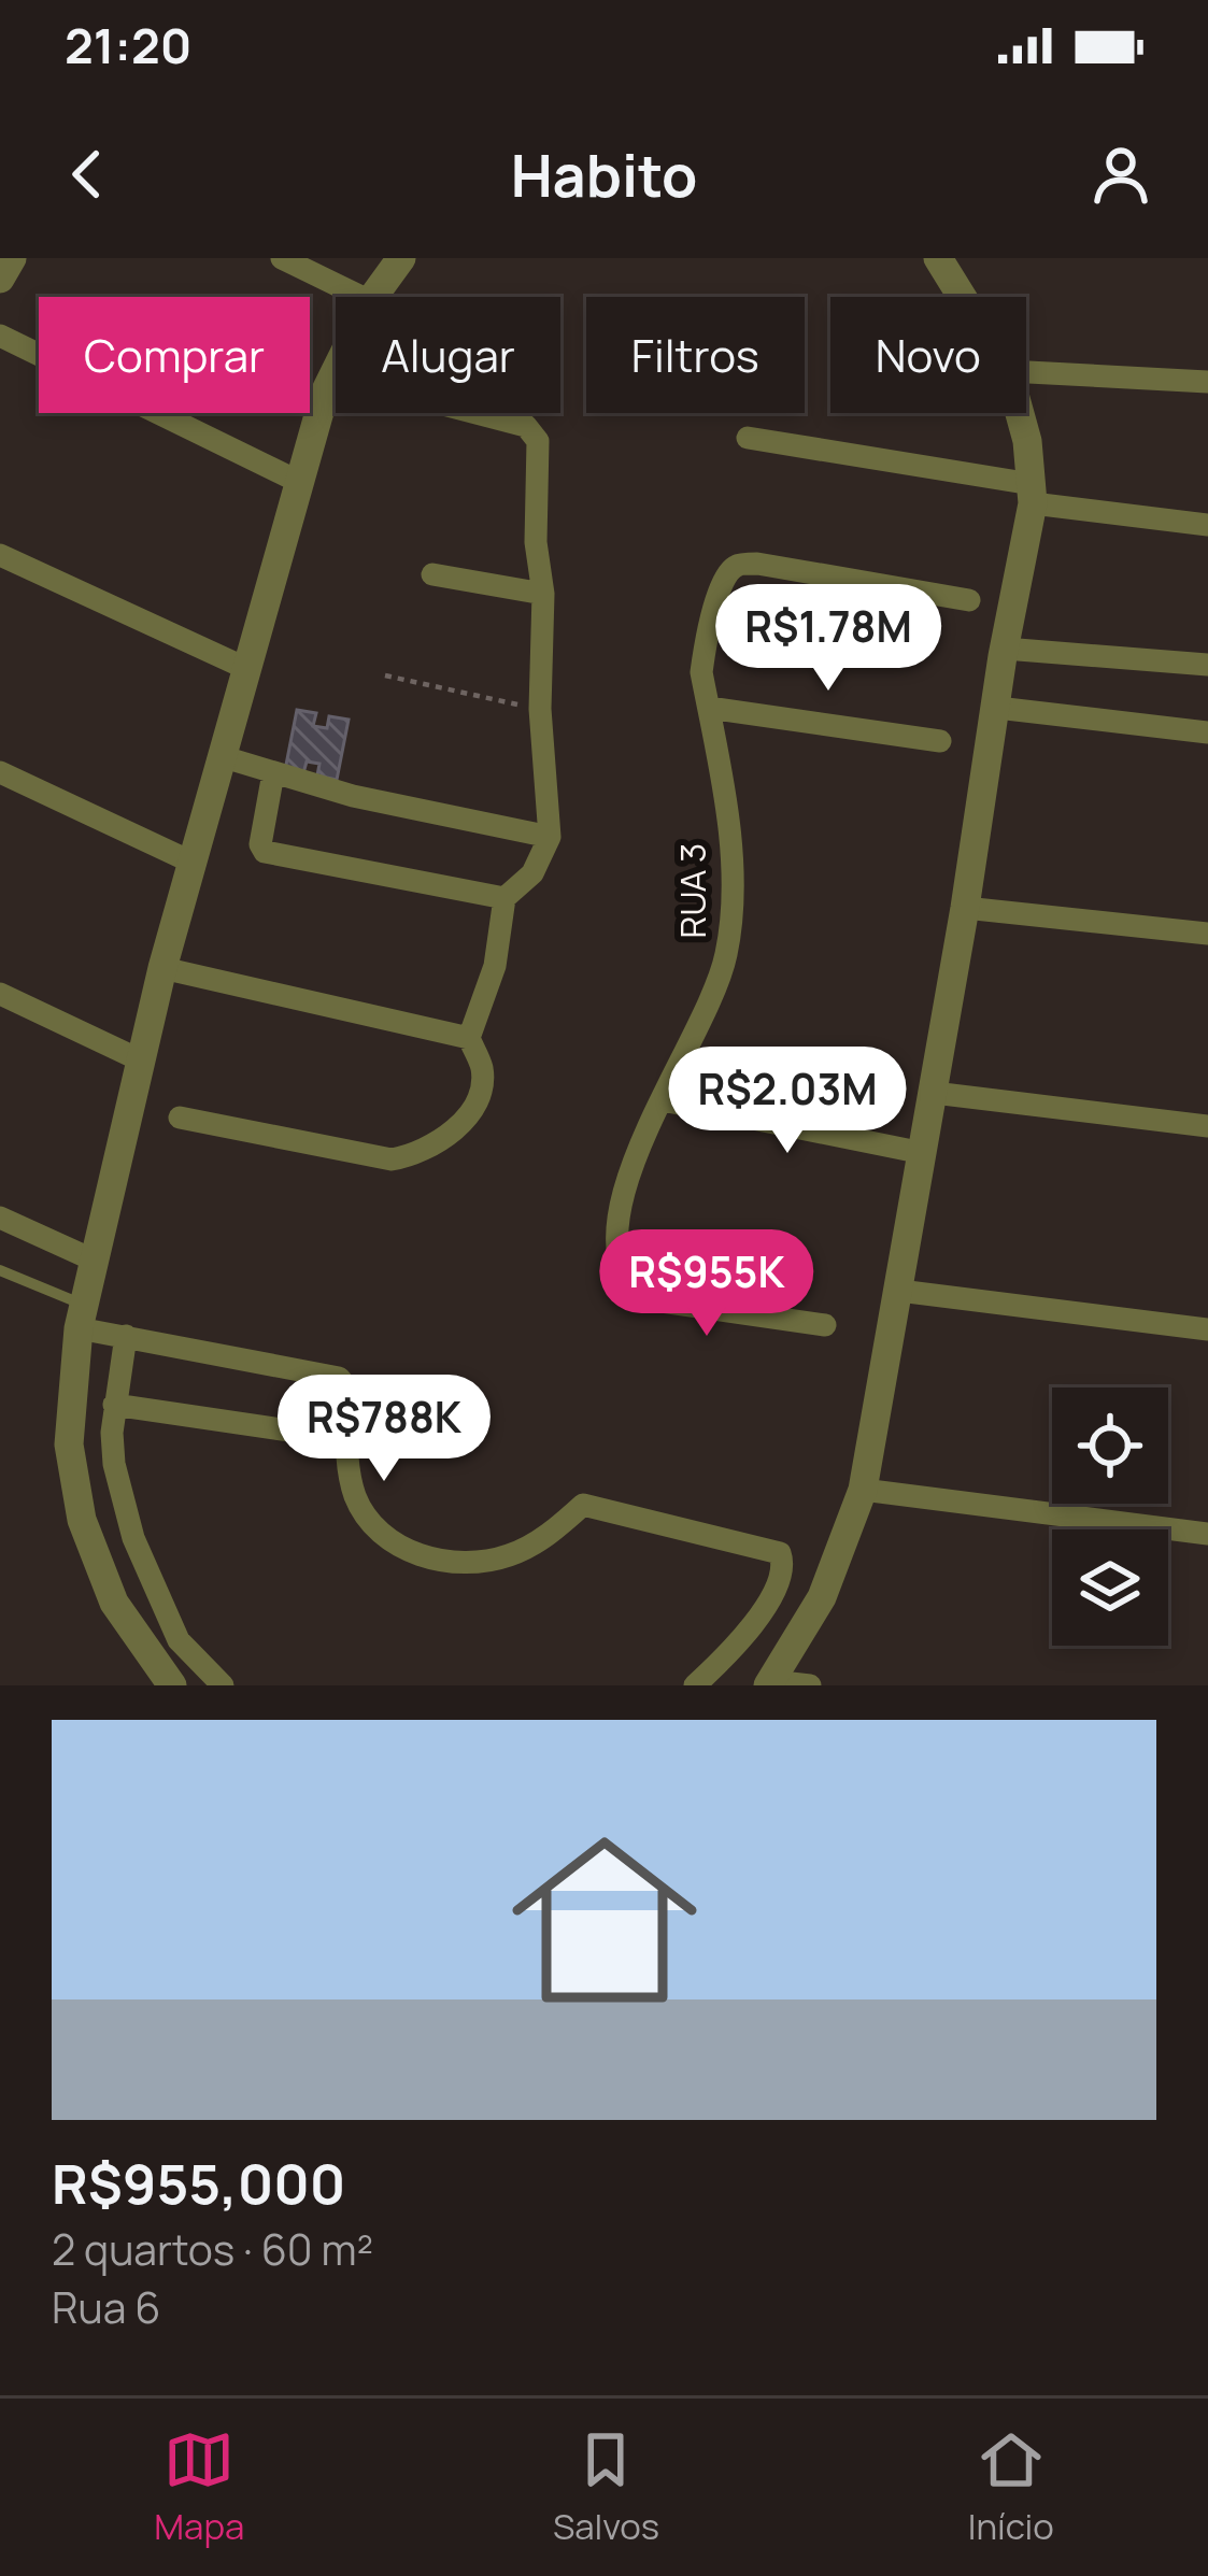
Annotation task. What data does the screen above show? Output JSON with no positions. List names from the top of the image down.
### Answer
{
  "streets": {
    "street": ["RUA 3"]
  },
  "page": {
    "status": "21:20",
    "header": "Habito",
    "chip": [
      "Comprar",
      "Alugar",
      "Filtros",
      "Novo"
    ],
    "price": [
      "R$1.78M",
      "R$2.03M",
      "R$955K",
      "R$788K"
    ],
    "list": [
      {
        "name": "R$955,000",
        "note": "2 quartos · 60 m² · Rua 6"
      }
    ],
    "tabs": ["Mapa", "Salvos", "Início"]
  }
}
